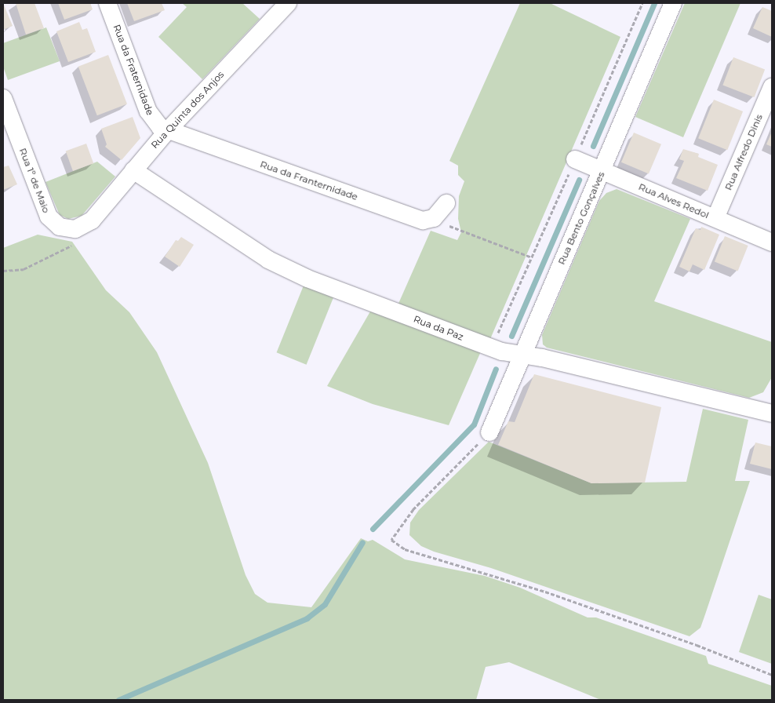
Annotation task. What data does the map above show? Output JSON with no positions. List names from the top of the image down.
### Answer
{
  "streets": {
    "street": [
      "Rua da Fraternidade",
      "Rua Quinta dos Anjos",
      "Rua Alfredo Dinis",
      "Rua 1º de Maio",
      "Rua da Franternidade",
      "Rua Alves Redol",
      "Rua Bento Gonçalves",
      "Rua da Paz"
    ]
  },
  "crossings": [
    ["Rua da Fraternidade", "Rua Quinta dos Anjos"],
    ["Rua da Fraternidade", "Rua da Franternidade"],
    ["Rua Quinta dos Anjos", "Rua 1º de Maio"],
    ["Rua Quinta dos Anjos", "Rua da Franternidade"],
    ["Rua Quinta dos Anjos", "Rua da Paz"],
    ["Rua Alfredo Dinis", "Rua Alves Redol"],
    ["Rua Alves Redol", "Rua Bento Gonçalves"],
    ["Rua Bento Gonçalves", "Rua da Paz"]
  ]
}
